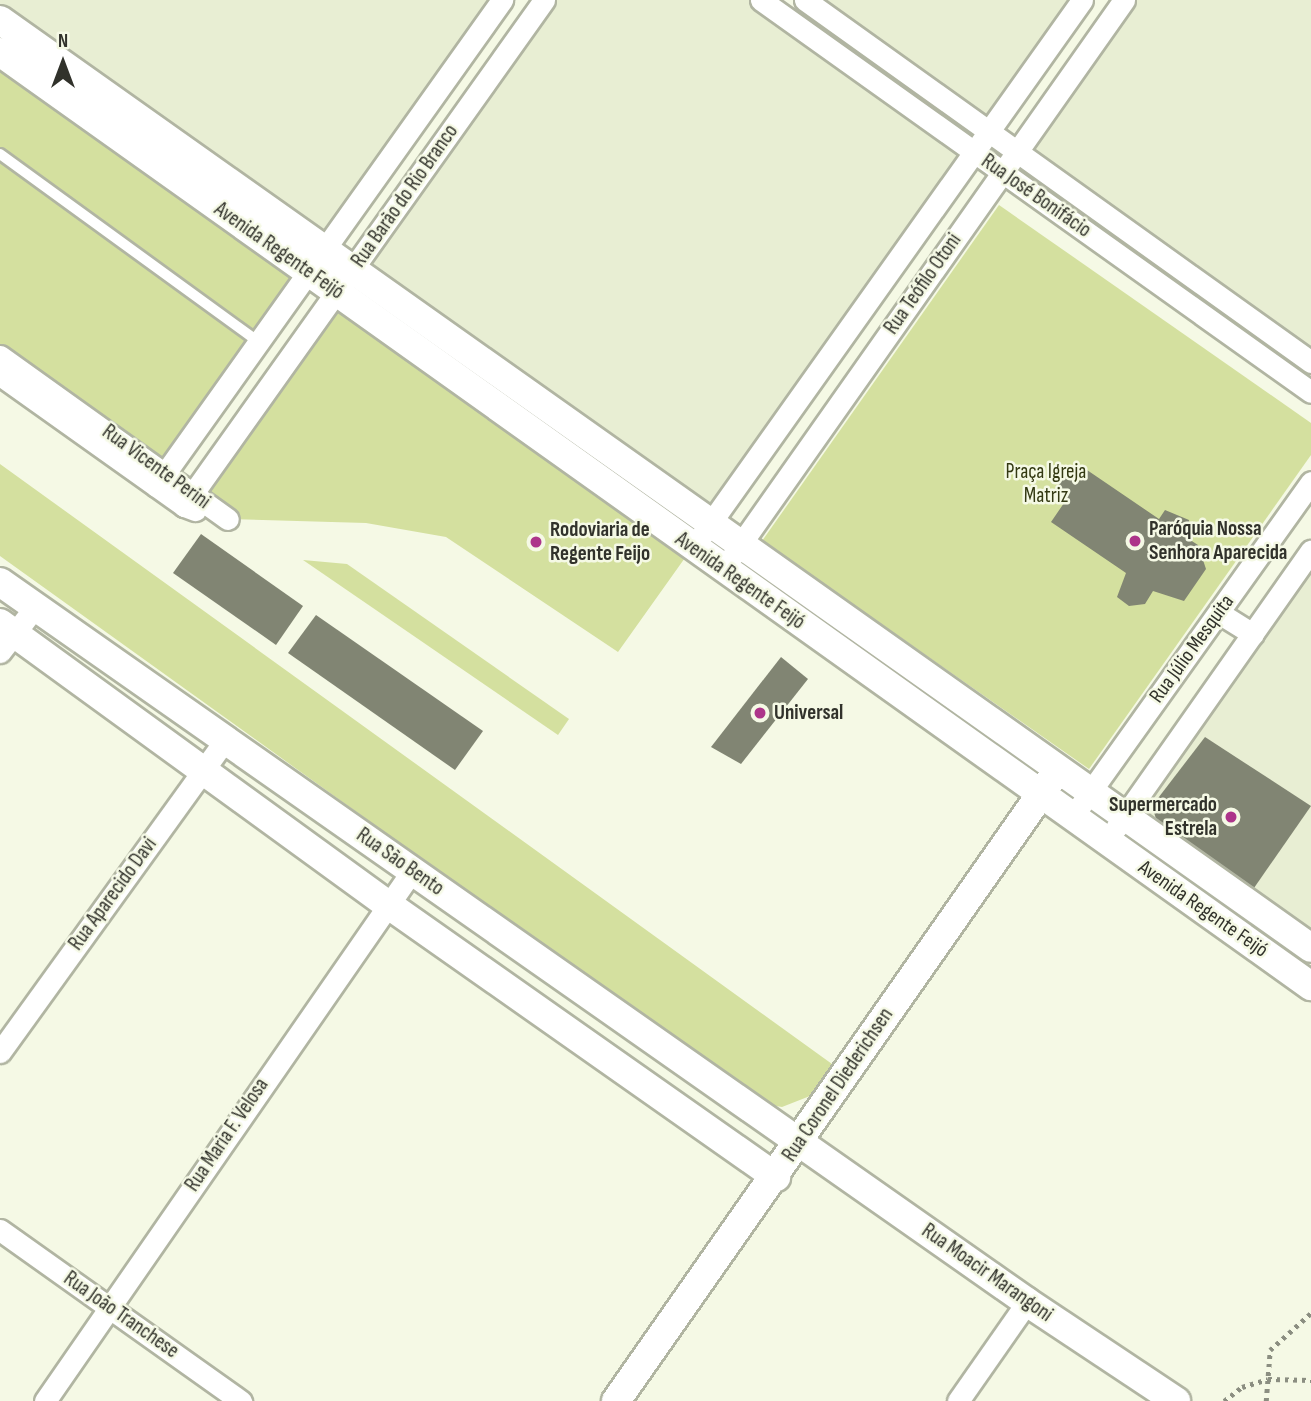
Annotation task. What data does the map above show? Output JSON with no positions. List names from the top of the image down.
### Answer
{
  "streets": {
    "street": [
      "Rua Barão do Rio Branco",
      "Rua José Bonifácio",
      "Avenida Regente Feijó",
      "Rua Teófilo Otoni",
      "Rua Vicente Perini",
      "Rua Júlio Mesquita",
      "Rua São Bento",
      "Rua Aparecido Davi",
      "Rua Coronel Diederichsen",
      "Rua Maria F. Velosa",
      "Rua Moacir Marangoni",
      "Rua João Tranchese"
    ]
  },
  "crossings": [
    ["Rua Barão do Rio Branco", "Avenida Regente Feijó"],
    ["Rua Barão do Rio Branco", "Rua Vicente Perini"],
    ["Rua José Bonifácio", "Rua Teófilo Otoni"],
    ["Avenida Regente Feijó", "Rua Teófilo Otoni"],
    ["Avenida Regente Feijó", "Rua Júlio Mesquita"],
    ["Avenida Regente Feijó", "Rua Coronel Diederichsen"],
    ["Rua São Bento", "Rua Aparecido Davi"],
    ["Rua São Bento", "Rua Coronel Diederichsen"],
    ["Rua São Bento", "Rua Maria F. Velosa"],
    ["Rua São Bento", "Rua Moacir Marangoni"],
    ["Rua Coronel Diederichsen", "Rua Moacir Marangoni"],
    ["Rua Maria F. Velosa", "Rua João Tranchese"]
  ],
  "parks": ["Praça Igreja Matriz"],
  "places": [
    "Paróquia Nossa Senhora Aparecida",
    "Rodoviaria de Regente Feijo",
    "Universal",
    "Supermercado Estrela"
  ],
  "north": "top"
}
